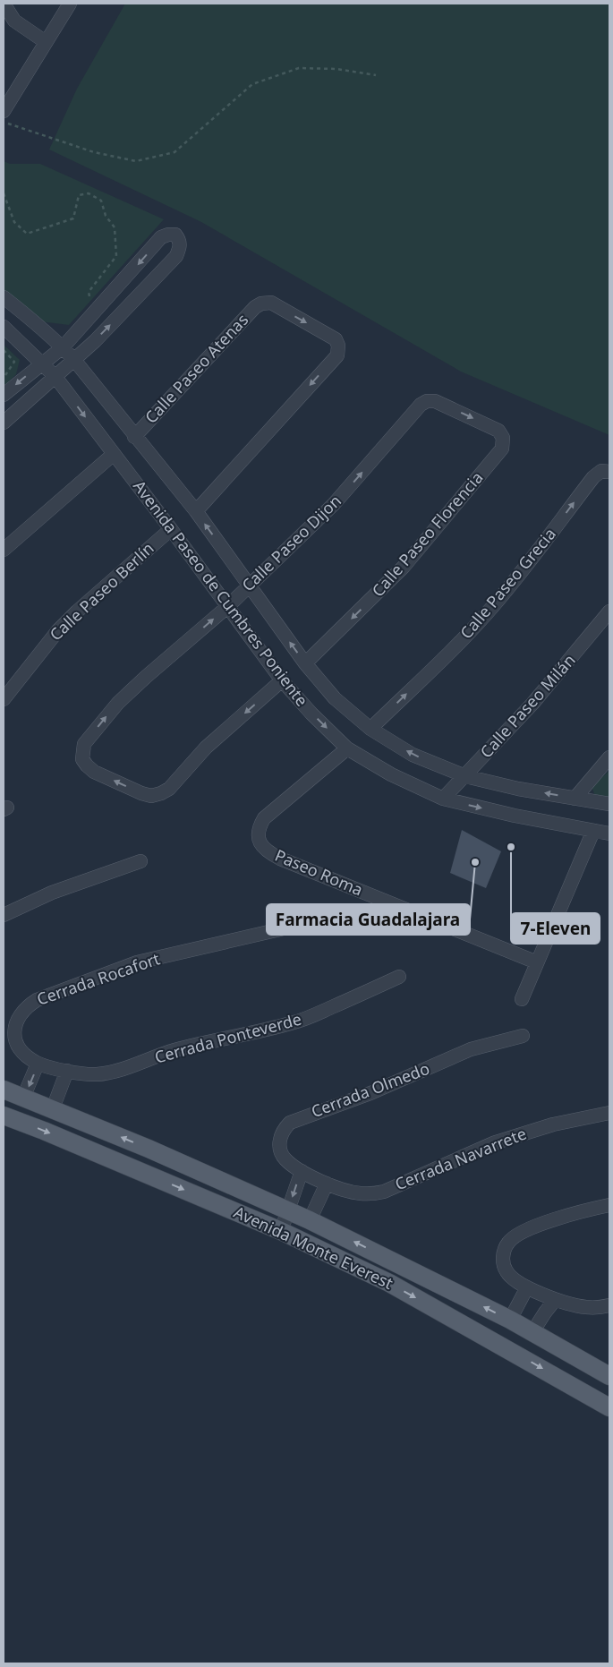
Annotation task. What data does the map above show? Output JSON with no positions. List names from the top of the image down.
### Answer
{
  "streets": {
    "main road": ["Avenida Monte Everest"],
    "street": [
      "Calle Paseo Atenas",
      "Calle Paseo Florencia",
      "Calle Paseo Dijon",
      "Calle Paseo Grecia",
      "Calle Paseo Berlín",
      "Avenida Paseo de Cumbres Poniente",
      "Calle Paseo Milán",
      "Paseo Roma",
      "Cerrada Rocafort",
      "Cerrada Ponteverde",
      "Cerrada Olmedo",
      "Cerrada Navarrete"
    ]
  },
  "crossings": [
    ["Calle Paseo Atenas", "Avenida Paseo de Cumbres Poniente"],
    ["Calle Paseo Florencia", "Calle Paseo Dijon"],
    ["Calle Paseo Florencia", "Avenida Paseo de Cumbres Poniente"],
    ["Calle Paseo Dijon", "Avenida Paseo de Cumbres Poniente"],
    ["Calle Paseo Grecia", "Avenida Paseo de Cumbres Poniente"],
    ["Calle Paseo Berlín", "Avenida Paseo de Cumbres Poniente"],
    ["Avenida Paseo de Cumbres Poniente", "Calle Paseo Milán"],
    ["Avenida Paseo de Cumbres Poniente", "Paseo Roma"],
    ["Cerrada Rocafort", "Cerrada Ponteverde"],
    ["Cerrada Olmedo", "Cerrada Navarrete"]
  ],
  "one_way": ["Calle Paseo Florencia", "Calle Paseo Grecia"],
  "places": ["7-Eleven", "Farmacia Guadalajara"]
}
